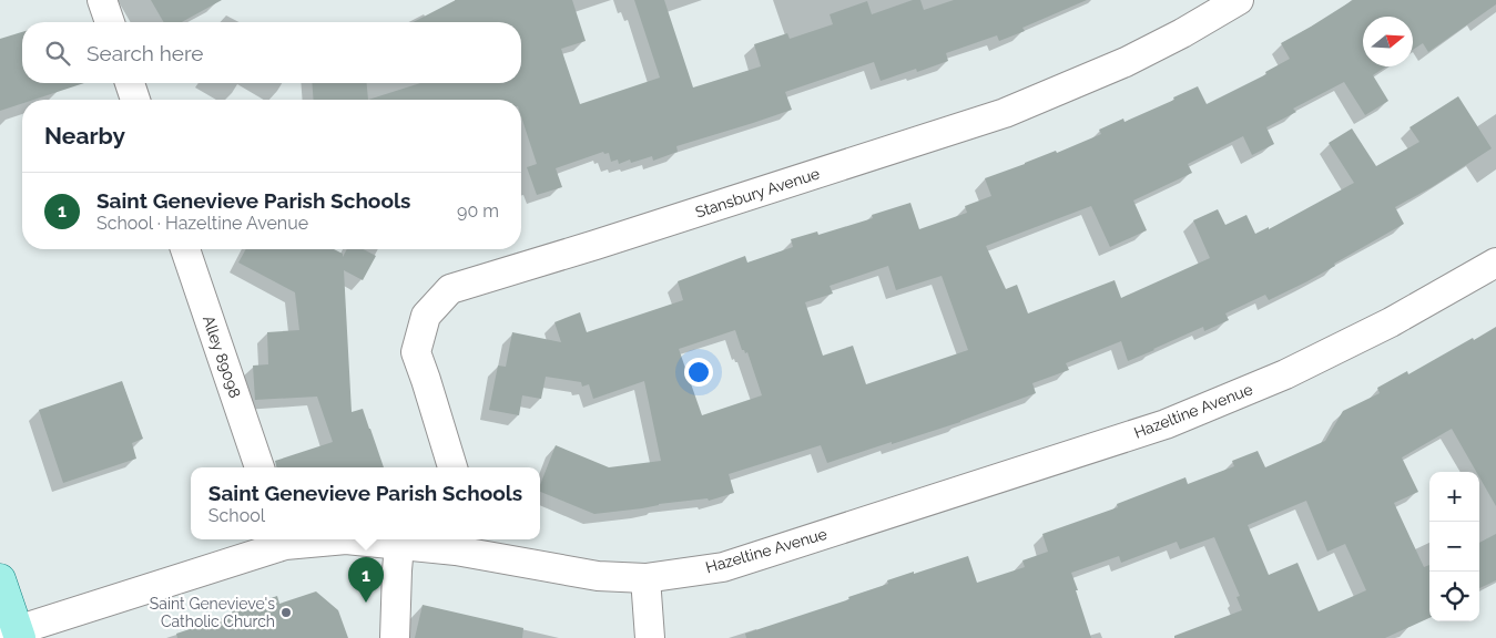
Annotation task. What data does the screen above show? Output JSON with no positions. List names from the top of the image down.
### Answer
{
  "streets": {
    "street": ["Stansbury Avenue", "Alley 89098", "Hazeltine Avenue"]
  },
  "places": ["Saint Genevieve's Catholic Church"],
  "north": "right",
  "page": {
    "search": "Search here",
    "heading": "Nearby",
    "list": [
      {
        "mark": "1",
        "name": "Saint Genevieve Parish Schools",
        "note": "School · Hazeltine Avenue",
        "value": "90 m"
      }
    ],
    "popup": ["Saint Genevieve Parish Schools", "School"],
    "map_buttons": ["+", "−"],
    "pins": "1"
  }
}
